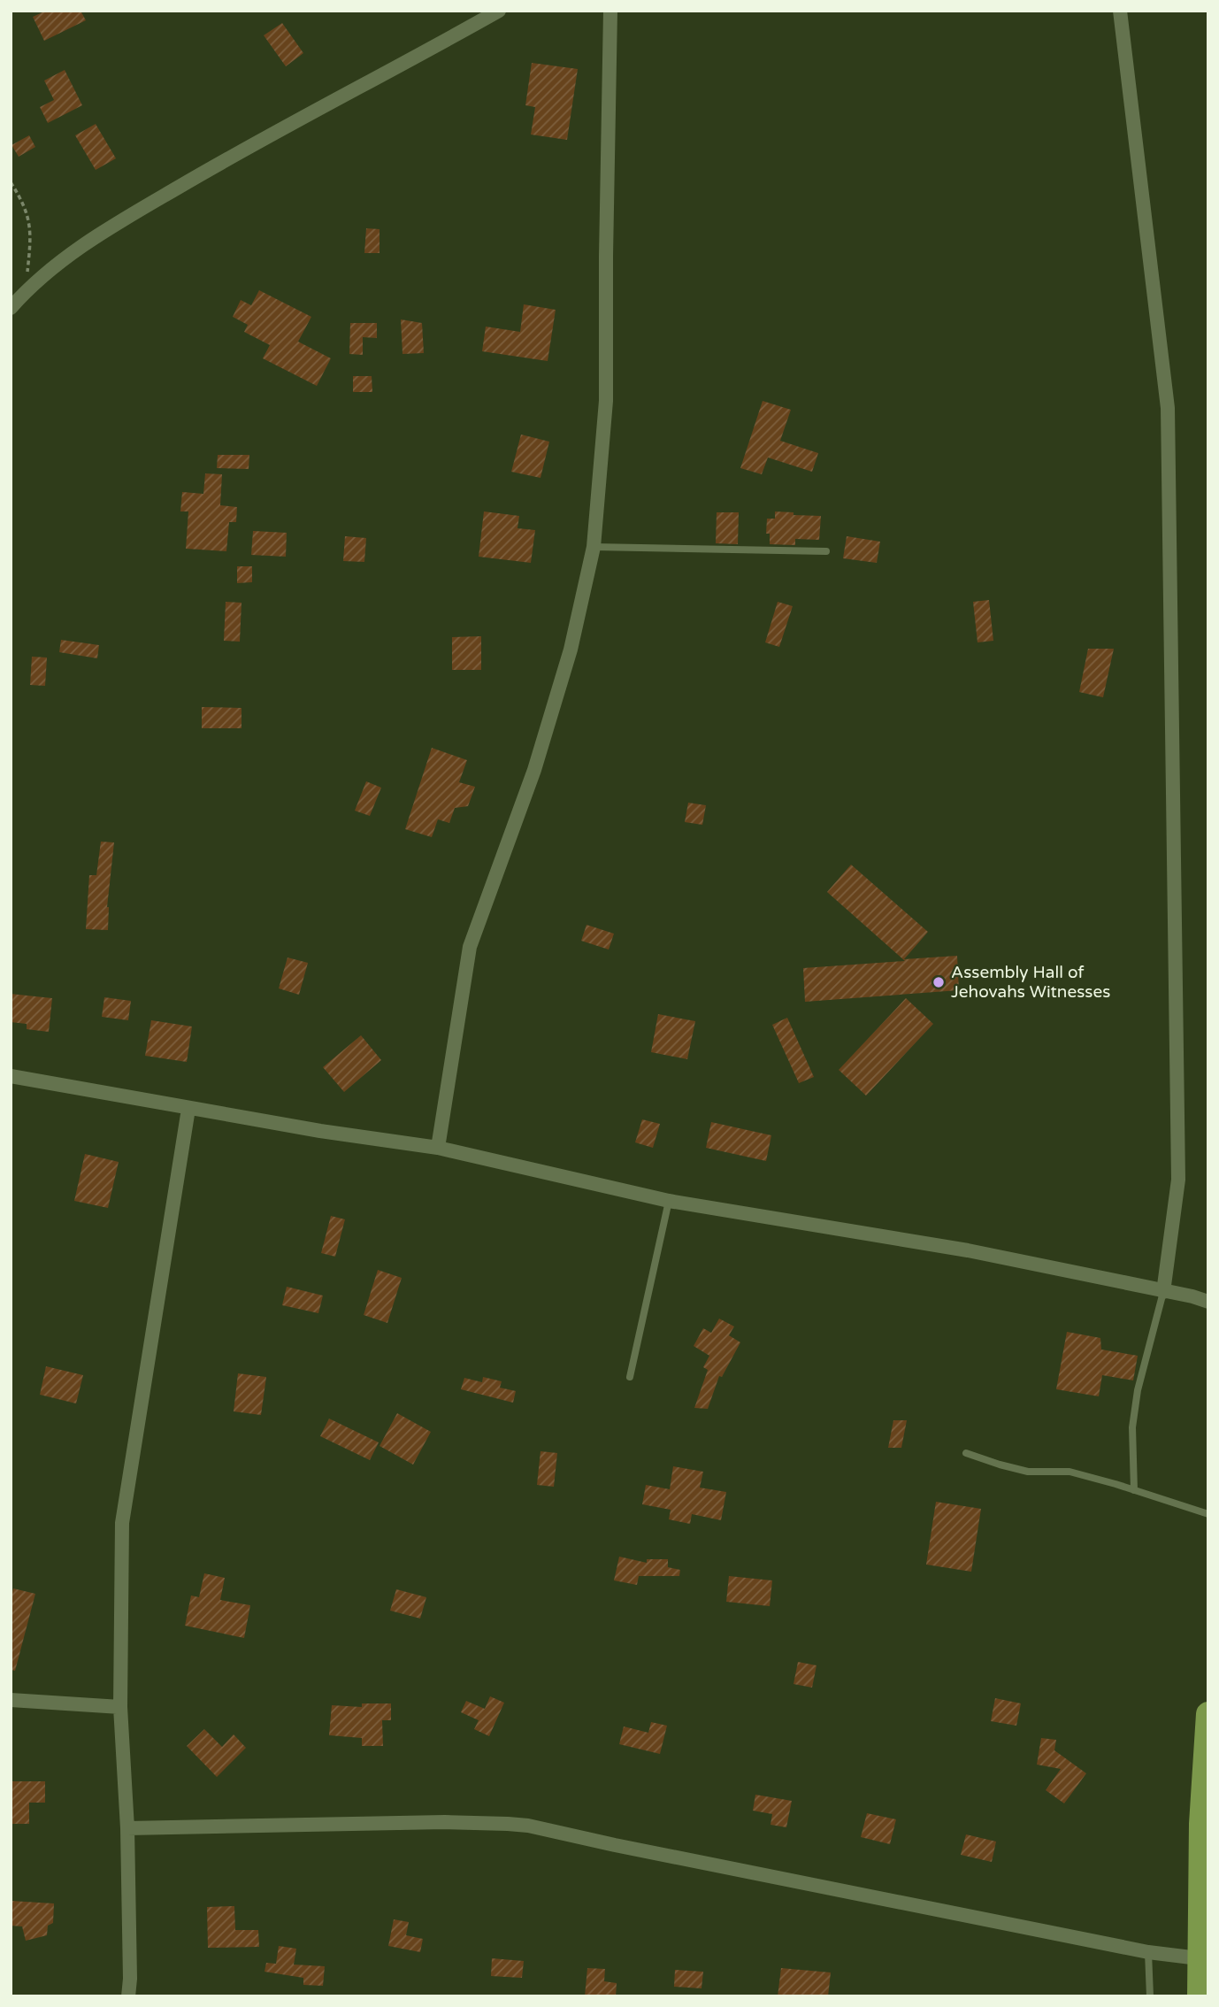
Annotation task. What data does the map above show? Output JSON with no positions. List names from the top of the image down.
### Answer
{
  "places": ["Assembly Hall of Jehovahs Witnesses"]
}
